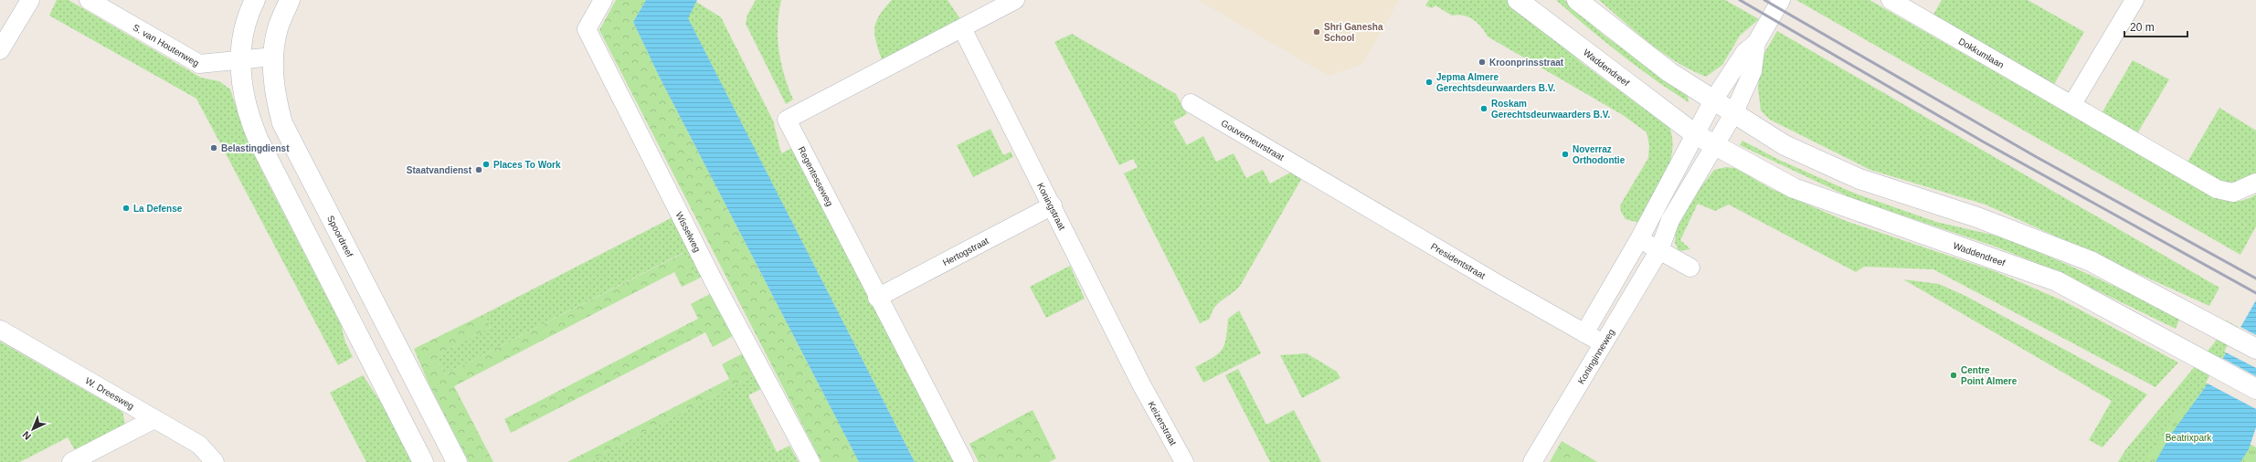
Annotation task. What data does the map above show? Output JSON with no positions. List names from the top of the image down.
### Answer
{
  "streets": {
    "main road": ["Waddendreef", "Spoordreef"],
    "street": [
      "S. van Houtenweg",
      "Dokkumlaan",
      "Gouverneurstraat",
      "Regentesseweg",
      "Koningstraat",
      "Wisselweg",
      "Hertogstraat",
      "Presidentstraat",
      "Koninginneweg",
      "W. Dreesweg",
      "Keizerstraat"
    ]
  },
  "crossings": [
    ["S. van Houtenweg", "Spoordreef"],
    ["Waddendreef", "Koninginneweg"],
    ["Gouverneurstraat", "Presidentstraat"],
    ["Regentesseweg", "Koningstraat"],
    ["Regentesseweg", "Hertogstraat"],
    ["Koningstraat", "Hertogstraat"],
    ["Koningstraat", "Keizerstraat"],
    ["Presidentstraat", "Koninginneweg"]
  ],
  "parks": ["Beatrixpark"],
  "places": [
    "Shri Ganesha School",
    "Kroonprinsstraat",
    "Jepma Almere Gerechtsdeurwaarders B.V.",
    "Roskam Gerechtsdeurwaarders B.V.",
    "Belastingdienst",
    "Noverraz Orthodontie",
    "Places To Work",
    "Staatvandienst",
    "La Defense",
    "Centre Point Almere"
  ],
  "scale_bar": "20 m",
  "north": "bottom left"
}
